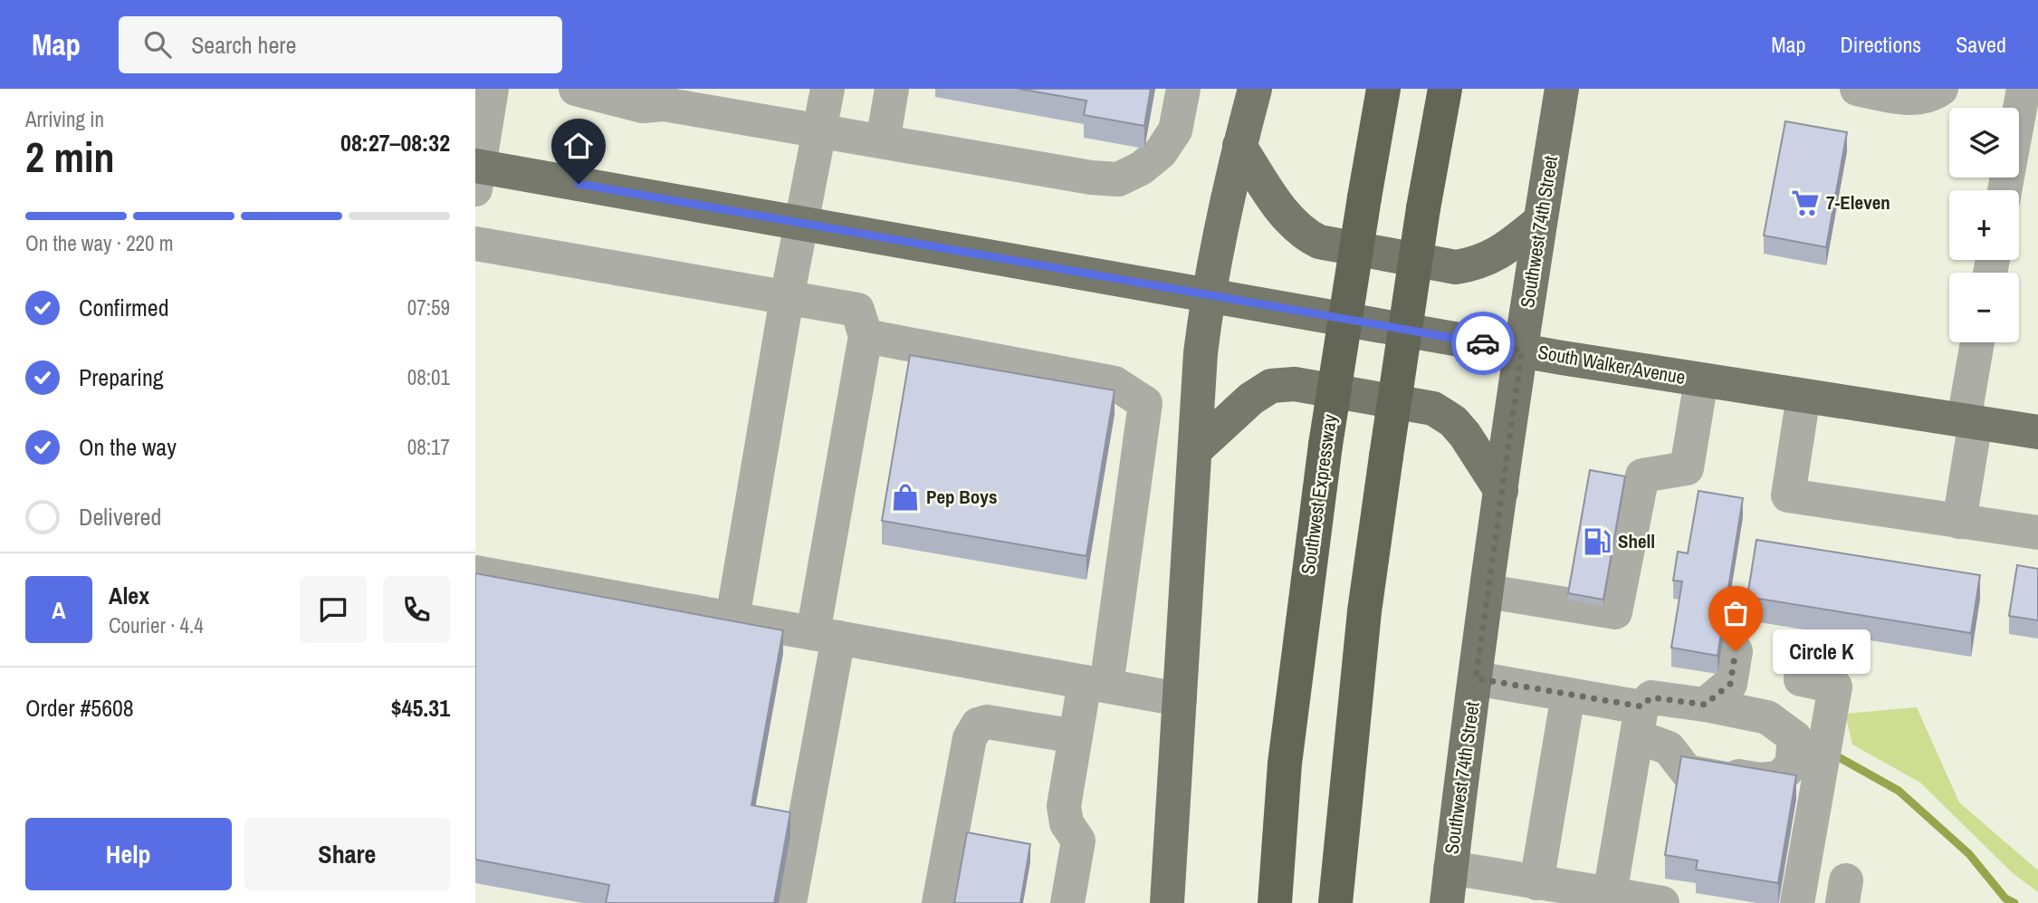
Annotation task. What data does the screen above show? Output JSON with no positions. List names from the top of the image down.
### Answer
{
  "streets": {
    "highway": ["Southwest Expressway"],
    "main road": ["Southwest 74th Street", "South Walker Avenue"]
  },
  "crossings": [
    ["Southwest 74th Street", "South Walker Avenue"]
  ],
  "places": {
    "supermarket": ["7-Eleven"],
    "shop": ["Pep Boys"],
    "fuel station": ["Shell"],
    "other": ["Circle K"]
  },
  "page": {
    "header": "Map",
    "search": "Search here",
    "nav": ["Map", "Directions", "Saved"],
    "heading": ["2 min", "Arriving in", "08:27–08:32"],
    "panel": [
      "Alex",
      "Courier · 4.4",
      "Order #5608",
      "$45.31"
    ],
    "map_buttons": ["+", "−"],
    "bar": "On the way · 220 m",
    "list": [
      ["Confirmed", "07:59"],
      ["Preparing", "08:01"],
      ["On the way", "08:17"],
      "Delivered"
    ],
    "round": "A",
    "bubble": "Circle K",
    "buttons": ["Help", "Share"]
  }
}
